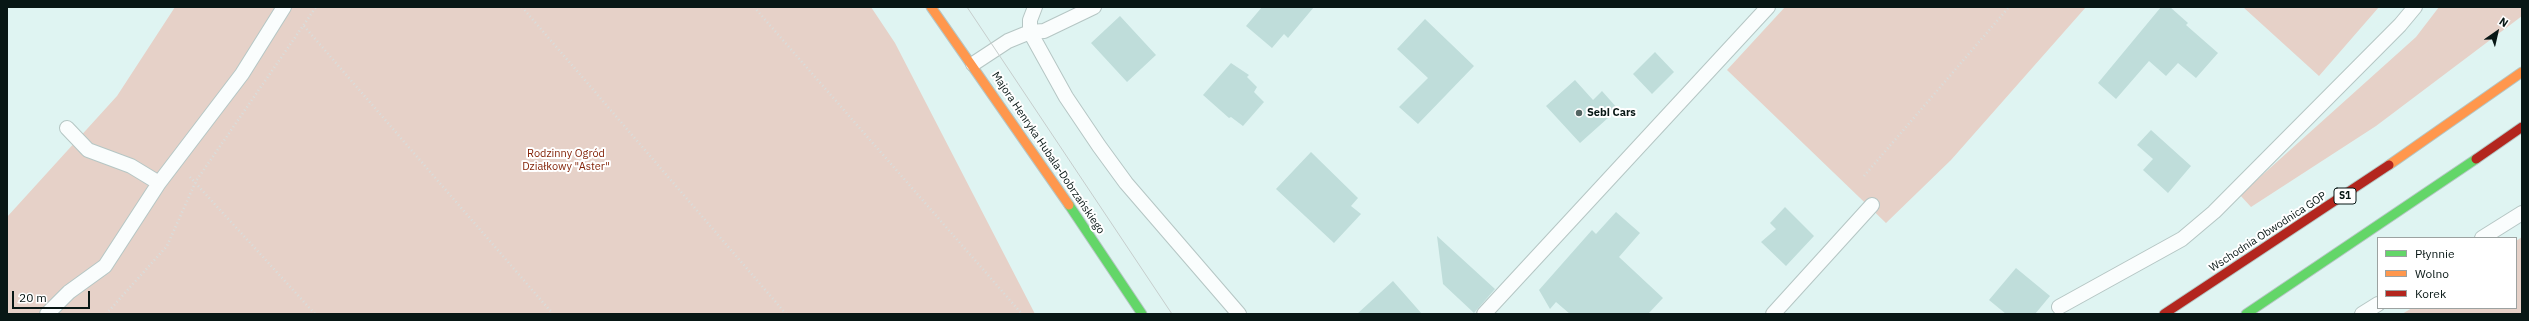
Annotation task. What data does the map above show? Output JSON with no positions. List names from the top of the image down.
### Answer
{
  "streets": {
    "main road": ["Majora Henryka Hubala-Dobrzańskiego", "S1", "Wschodnia Obwodnica GOP"]
  },
  "parks": ["Rodzinny Ogród Działkowy \"Aster\""],
  "places": ["Sebi Cars"],
  "legend": ["Płynnie", "Wolno", "Korek"],
  "scale_bar": "20 m",
  "north": "top right"
}
